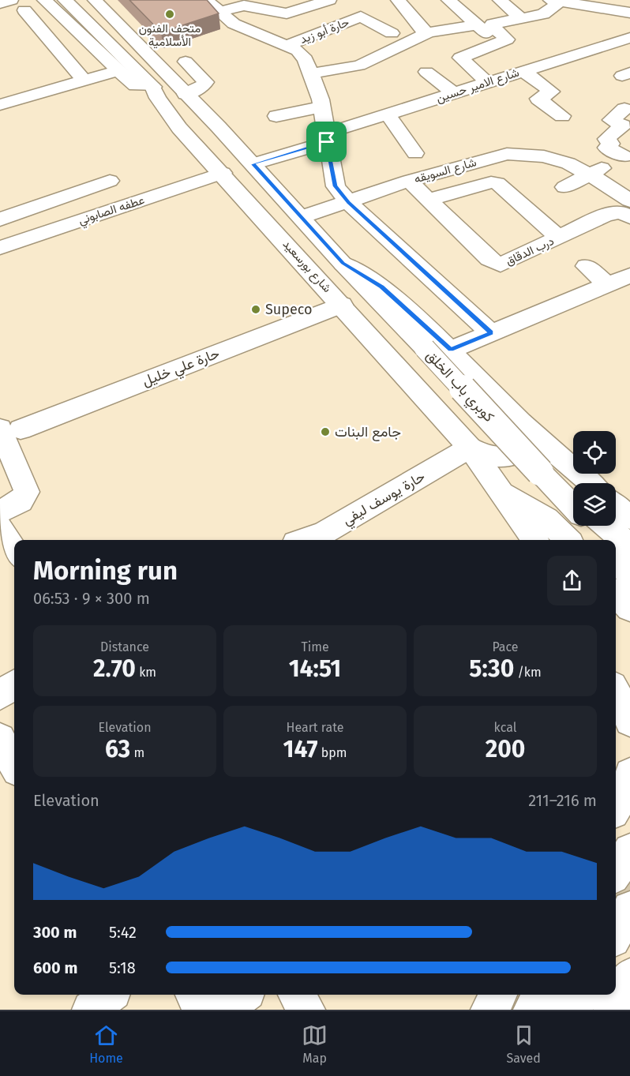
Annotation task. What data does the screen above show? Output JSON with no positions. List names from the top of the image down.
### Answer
{
  "streets": {
    "street": [
      "حارة أبو زيد",
      "شارع الامير حسين",
      "شارع السويقه",
      "عطفه الصابوني",
      "درب الدقاق",
      "شارع بورسعيد",
      "حارة علي خليل",
      "كوبري باب الخلق",
      "حارة يوسف ليفي"
    ]
  },
  "crossings": [
    ["شارع السويقه", "درب الدقاق"],
    ["عطفه الصابوني", "شارع بورسعيد"],
    ["شارع بورسعيد", "حارة علي خليل"],
    ["شارع بورسعيد", "حارة يوسف ليفي"]
  ],
  "places": ["متحف الفنون الأسلامية", "Supeco", "جامع البنات"],
  "page": {
    "heading": ["Morning run", "06:53 · 9 × 300 m"],
    "stats": [
      ["Distance", "2.70 km"],
      ["Time", "14:51"],
      ["Pace", "5:30 /km"],
      ["Elevation", "63 m"],
      ["Heart rate", "147 bpm"],
      ["kcal", "200"]
    ],
    "chart": ["Elevation", "211–216 m"],
    "list": [
      {
        "name": "300 m",
        "note": "5:42"
      },
      {
        "name": "600 m",
        "note": "5:18"
      }
    ],
    "tabs": ["Home", "Map", "Saved"]
  }
}
